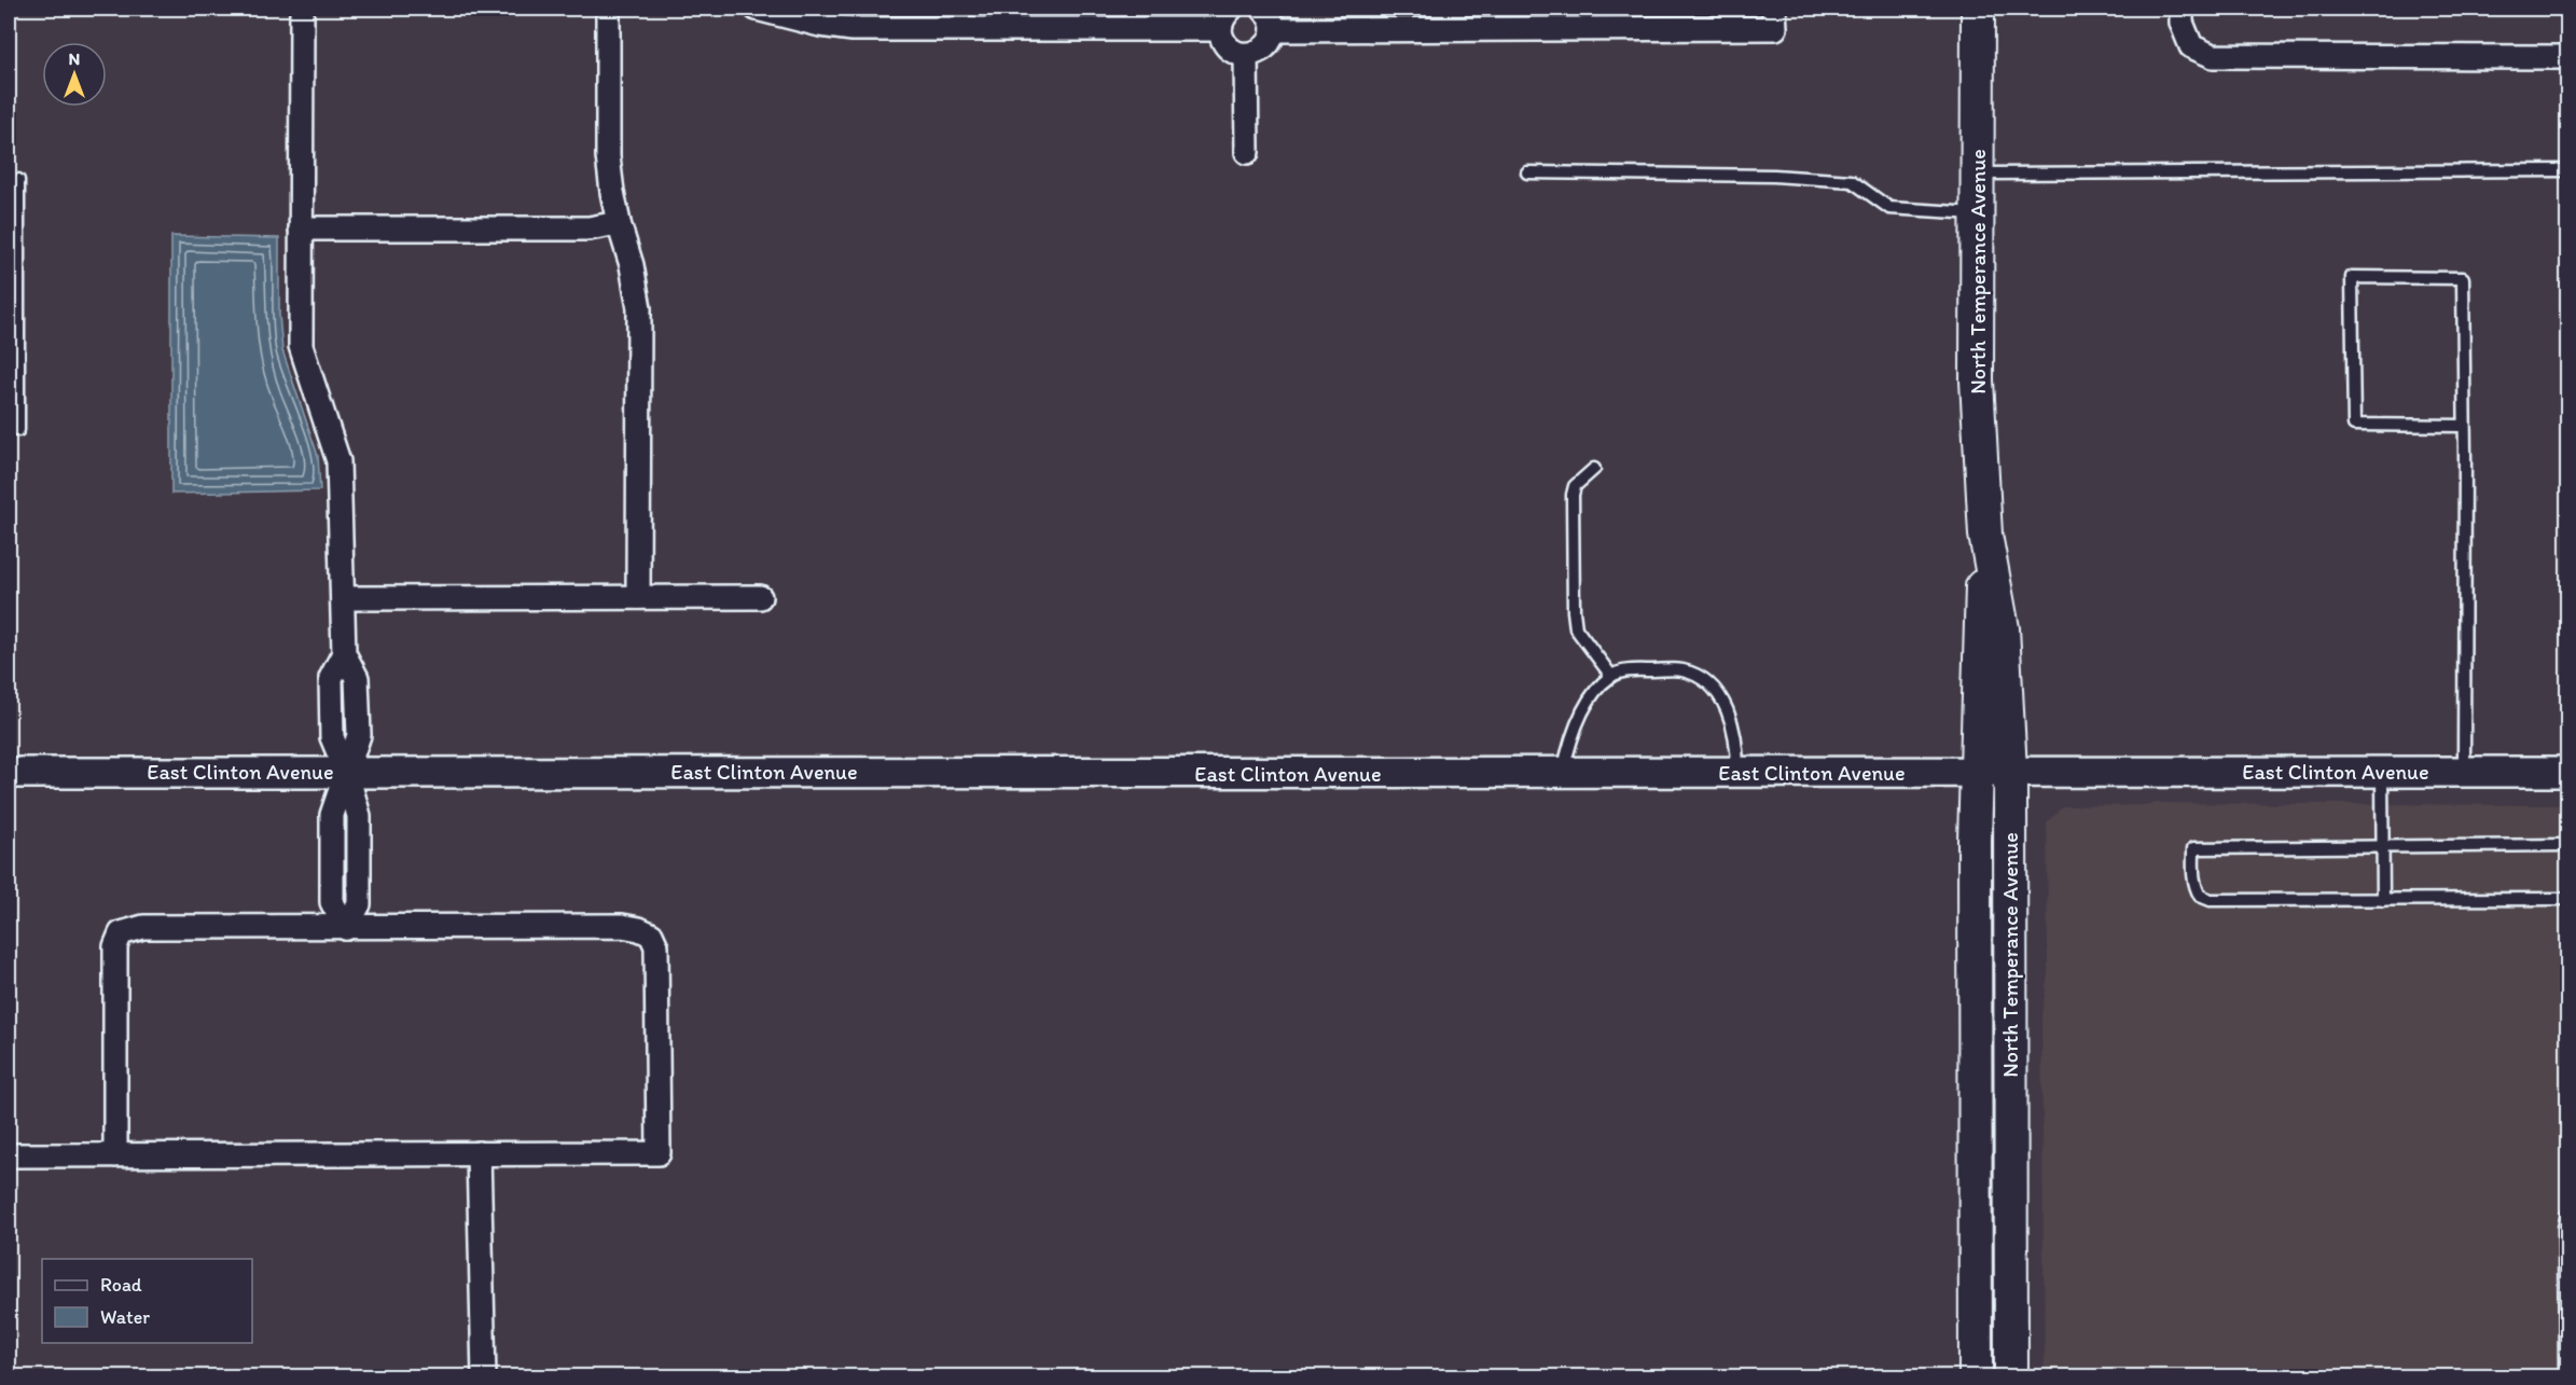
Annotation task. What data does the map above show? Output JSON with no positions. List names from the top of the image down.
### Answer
{
  "streets": {
    "main road": ["North Temperance Avenue"],
    "street": ["East Clinton Avenue"]
  },
  "crossings": [
    ["North Temperance Avenue", "East Clinton Avenue"]
  ],
  "legend": ["Road", "Water"],
  "north": "top"
}
